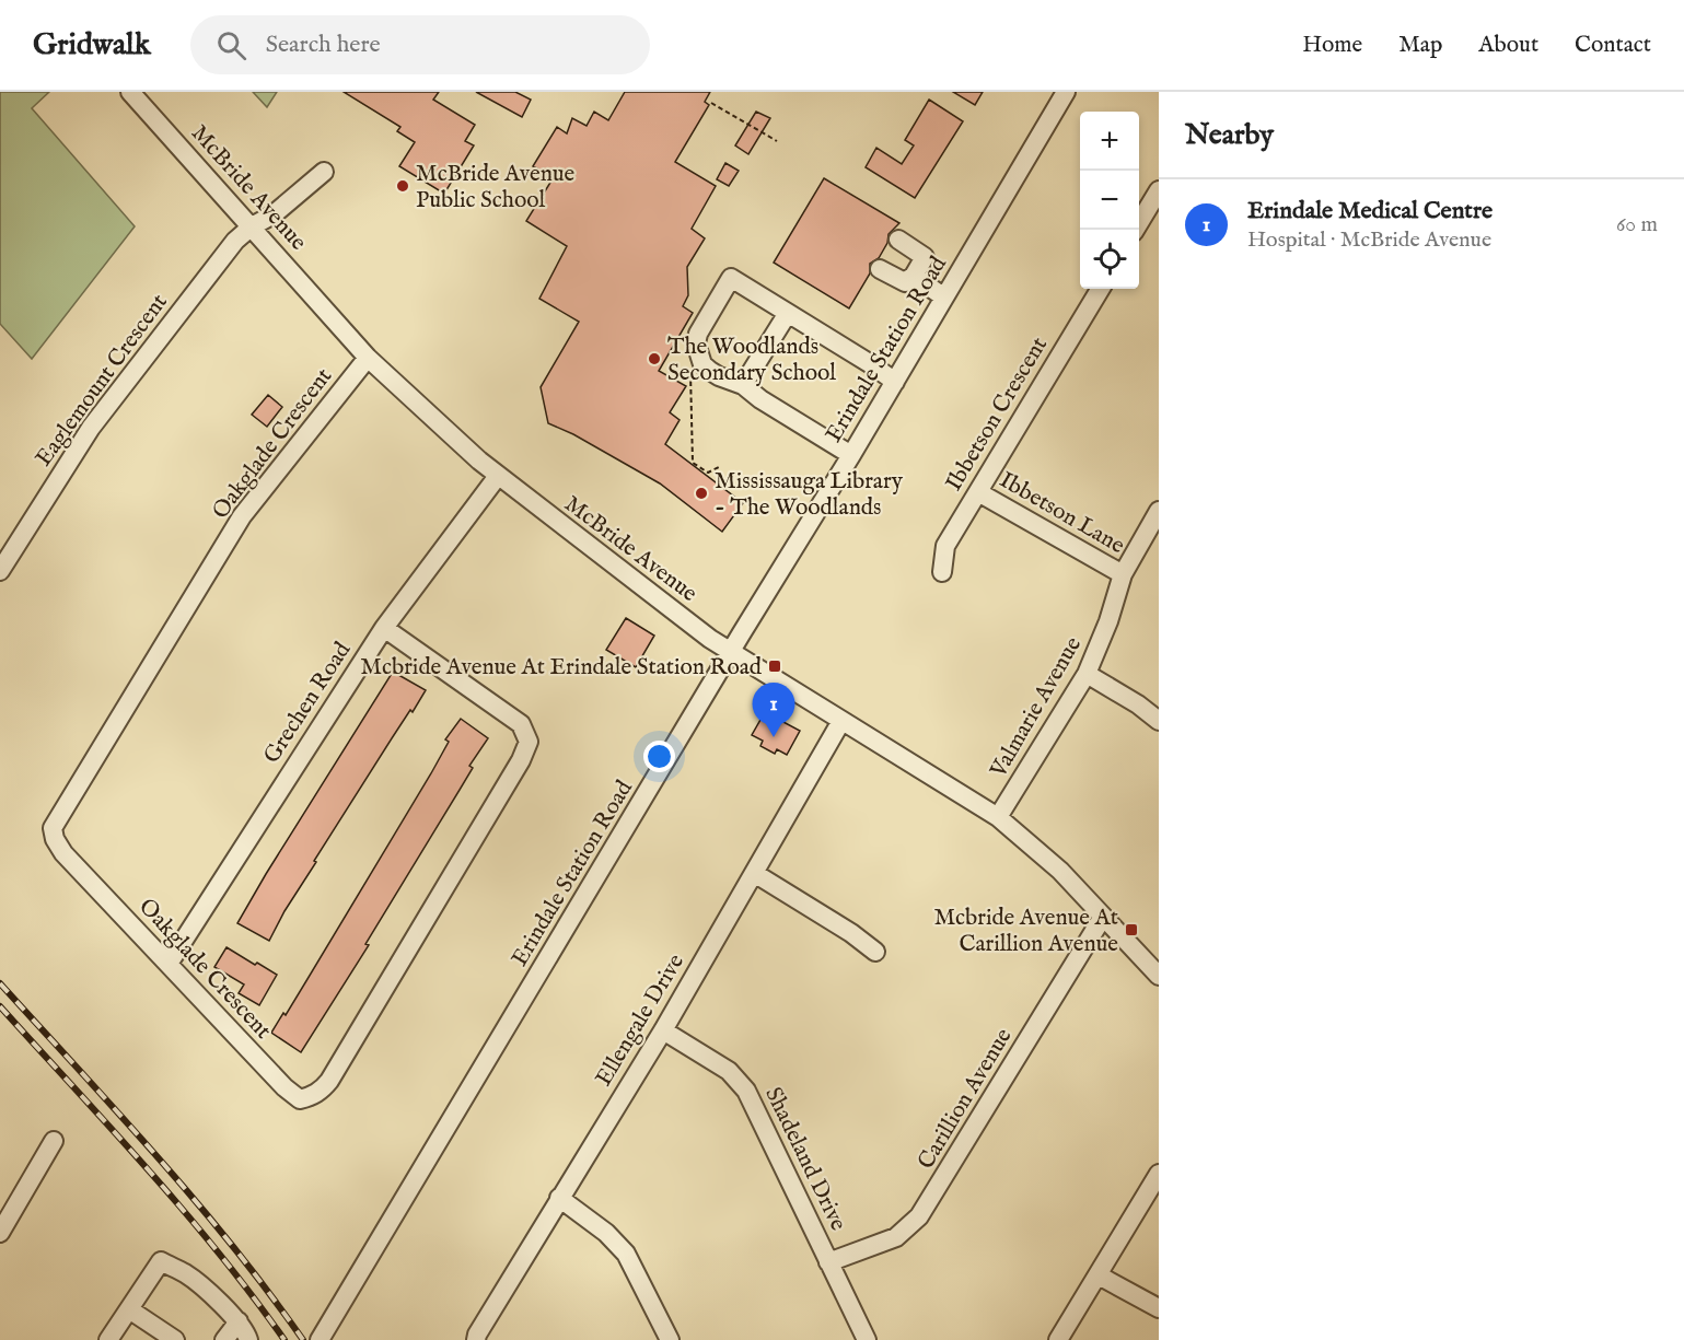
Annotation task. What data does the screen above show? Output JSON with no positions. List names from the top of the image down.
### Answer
{
  "streets": {
    "street": [
      "McBride Avenue",
      "Erindale Station Road",
      "Eaglemount Crescent",
      "Ibbetson Crescent",
      "Oakglade Crescent",
      "Ibbetson Lane",
      "Grechen Road",
      "Valmarie Avenue",
      "Ellengale Drive",
      "Carillion Avenue",
      "Shadeland Drive"
    ]
  },
  "crossings": [
    ["McBride Avenue", "Erindale Station Road"],
    ["McBride Avenue", "Eaglemount Crescent"],
    ["McBride Avenue", "Oakglade Crescent"],
    ["McBride Avenue", "Grechen Road"],
    ["McBride Avenue", "Valmarie Avenue"],
    ["McBride Avenue", "Ellengale Drive"],
    ["McBride Avenue", "Carillion Avenue"],
    ["Ibbetson Crescent", "Ibbetson Lane"],
    ["Oakglade Crescent", "Grechen Road"],
    ["Ibbetson Lane", "Valmarie Avenue"],
    ["Ellengale Drive", "Shadeland Drive"],
    ["Carillion Avenue", "Shadeland Drive"]
  ],
  "places": {
    "other": ["McBride Avenue Public School", "The Woodlands Secondary School", "Mississauga Library - The Woodlands"],
    "transit": ["Mcbride Avenue At Erindale Station Road", "Mcbride Avenue At Carillion Avenue"]
  },
  "page": {
    "header": "Gridwalk",
    "search": "Search here",
    "nav": [
      "Home",
      "Map",
      "About",
      "Contact"
    ],
    "heading": "Nearby",
    "map_buttons": ["+", "−"],
    "list": [
      {
        "mark": "1",
        "name": "Erindale Medical Centre",
        "note": "Hospital · McBride Avenue",
        "value": "60 m"
      }
    ],
    "pins": "1"
  }
}
